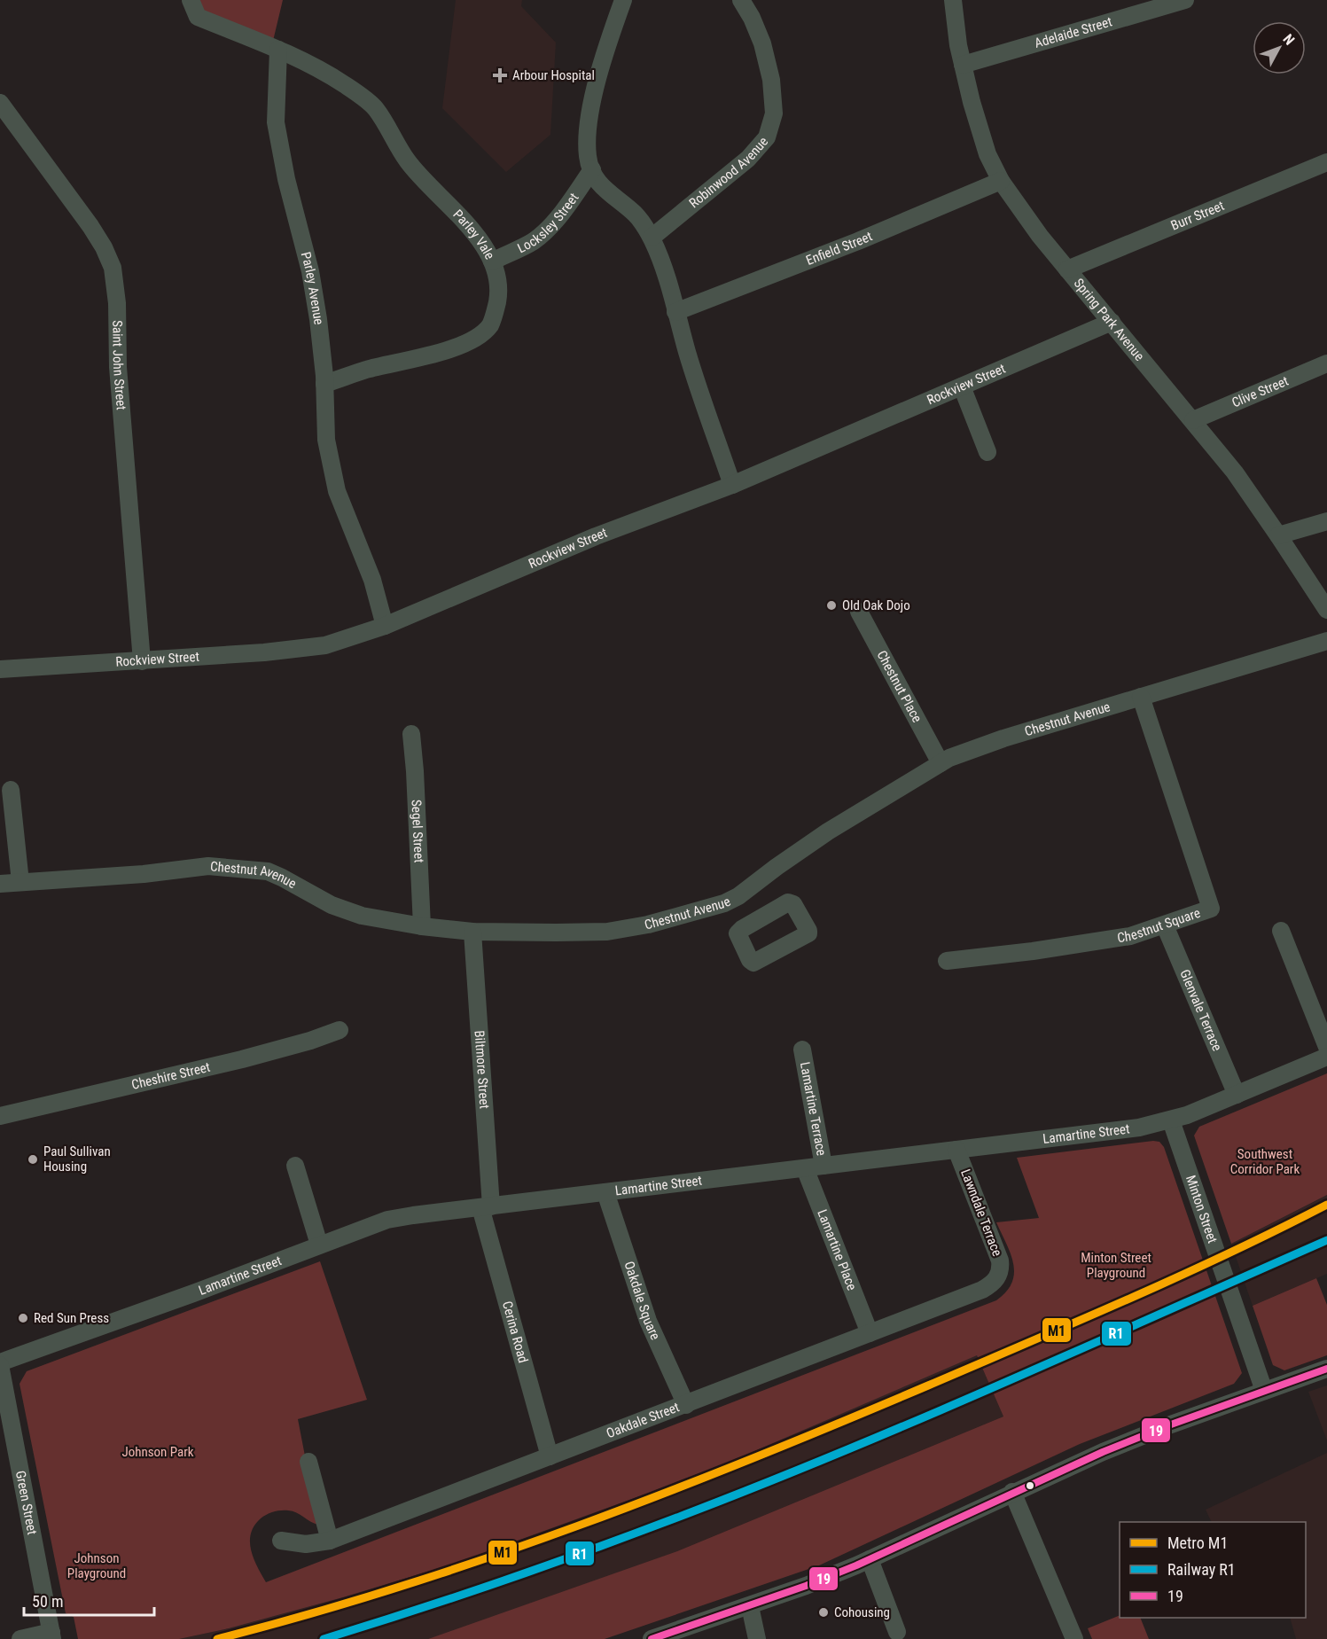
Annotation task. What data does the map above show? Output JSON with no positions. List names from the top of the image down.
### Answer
{
  "streets": {
    "street": [
      "Adelaide Street",
      "Robinwood Avenue",
      "Burr Street",
      "Locksley Street",
      "Parley Vale",
      "Enfield Street",
      "Parley Avenue",
      "Spring Park Avenue",
      "Saint John Street",
      "Rockview Street",
      "Clive Street",
      "Chestnut Place",
      "Chestnut Avenue",
      "Segel Street",
      "Chestnut Square",
      "Glenvale Terrace",
      "Biltmore Street",
      "Cheshire Street",
      "Lamartine Terrace",
      "Lamartine Street",
      "Minton Street",
      "Lawndale Terrace",
      "Lamartine Place",
      "Oakdale Square",
      "Cerina Road",
      "Oakdale Street",
      "Green Street"
    ]
  },
  "crossings": [
    ["Adelaide Street", "Spring Park Avenue"],
    ["Burr Street", "Spring Park Avenue"],
    ["Locksley Street", "Parley Vale"],
    ["Parley Vale", "Parley Avenue"],
    ["Enfield Street", "Spring Park Avenue"],
    ["Parley Avenue", "Rockview Street"],
    ["Spring Park Avenue", "Rockview Street"],
    ["Spring Park Avenue", "Clive Street"],
    ["Saint John Street", "Rockview Street"],
    ["Chestnut Place", "Chestnut Avenue"],
    ["Chestnut Avenue", "Segel Street"],
    ["Chestnut Avenue", "Chestnut Square"],
    ["Chestnut Avenue", "Biltmore Street"],
    ["Chestnut Square", "Glenvale Terrace"],
    ["Glenvale Terrace", "Lamartine Street"],
    ["Biltmore Street", "Lamartine Street"],
    ["Biltmore Street", "Cerina Road"],
    ["Lamartine Terrace", "Lamartine Street"],
    ["Lamartine Street", "Minton Street"],
    ["Lamartine Street", "Lawndale Terrace"],
    ["Lamartine Street", "Lamartine Place"],
    ["Lamartine Street", "Oakdale Square"],
    ["Lamartine Street", "Cerina Road"],
    ["Lamartine Street", "Green Street"],
    ["Lawndale Terrace", "Oakdale Street"],
    ["Lamartine Place", "Oakdale Street"],
    ["Oakdale Square", "Oakdale Street"],
    ["Cerina Road", "Oakdale Street"]
  ],
  "parks": [
    "Southwest Corridor Park",
    "Minton Street Playground",
    "Johnson Park",
    "Johnson Playground"
  ],
  "places": {
    "health": ["Arbour Hospital"],
    "other": [
      "Old Oak Dojo",
      "Paul Sullivan Housing",
      "Red Sun Press",
      "Cohousing"
    ]
  },
  "lines": ["metro line M1", "rail line R1", "transit line 19"],
  "legend": ["Metro M1", "Railway R1", "19"],
  "scale_bar": "50 m",
  "north": "top right"
}
